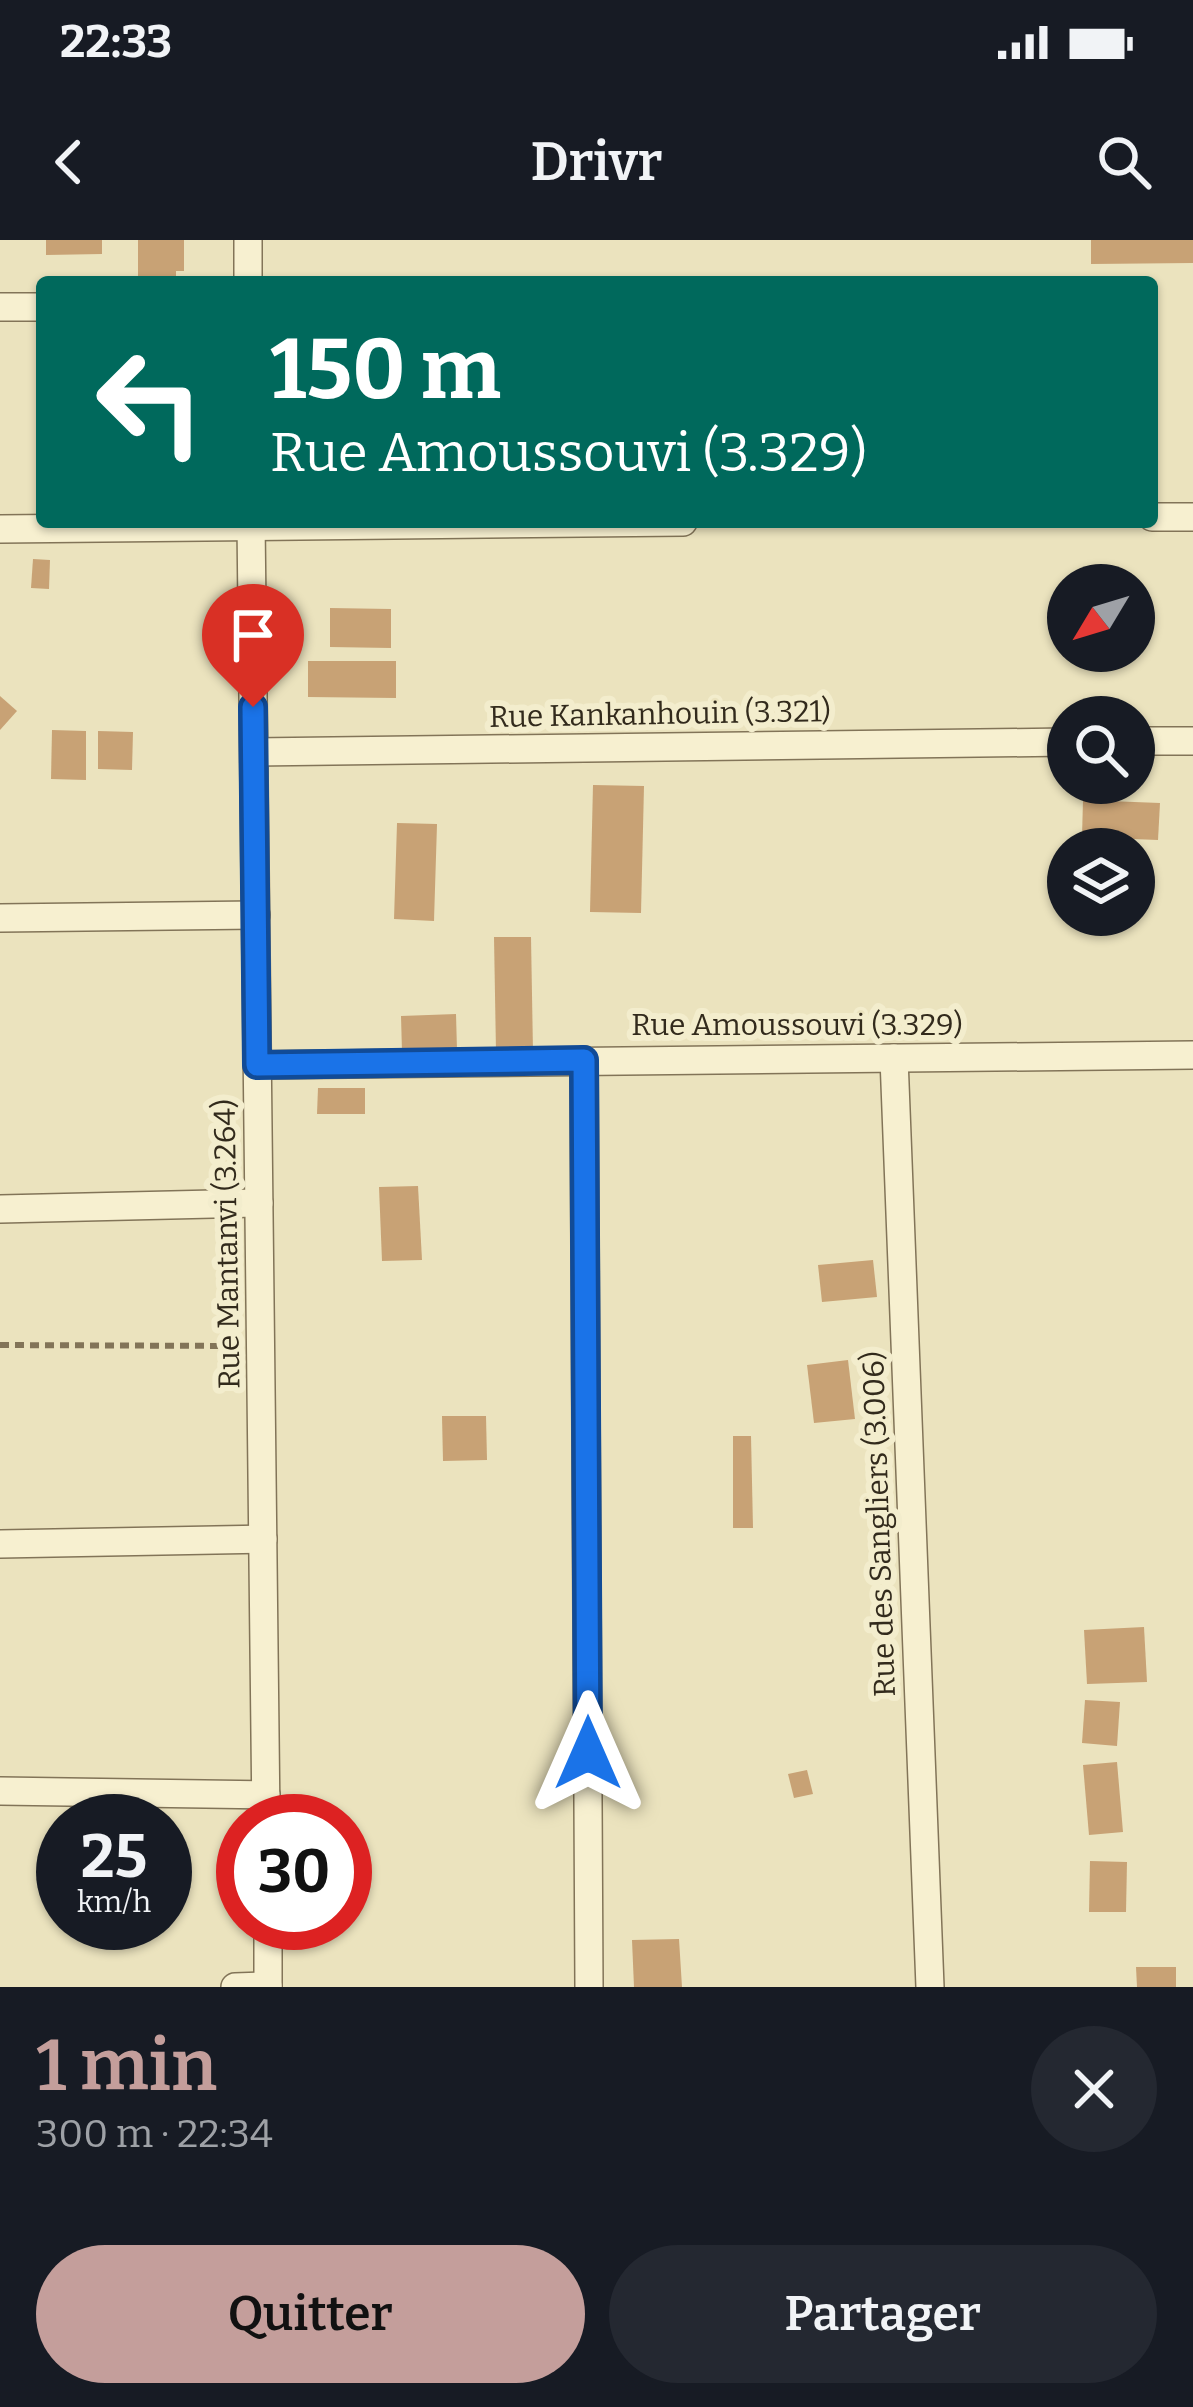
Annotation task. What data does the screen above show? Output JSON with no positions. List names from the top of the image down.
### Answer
{
  "streets": {
    "street": [
      "Rue Kankanhouin (3.321)",
      "Rue Amoussouvi (3.329)",
      "Rue Mantanvi (3.264)",
      "Rue des Sangliers (3.006)"
    ]
  },
  "crossings": [
    ["Rue Kankanhouin (3.321)", "Rue Mantanvi (3.264)"],
    ["Rue Amoussouvi (3.329)", "Rue Mantanvi (3.264)"],
    ["Rue Amoussouvi (3.329)", "Rue des Sangliers (3.006)"]
  ],
  "north": "bottom left",
  "page": {
    "status": "22:33",
    "header": "Drivr",
    "turn": ["150 m", "Rue Amoussouvi (3.329)"],
    "speed": "25 km/h",
    "limit": "30",
    "heading": ["1 min", "300 m · 22:34"],
    "buttons": ["Quitter", "Partager"]
  }
}
